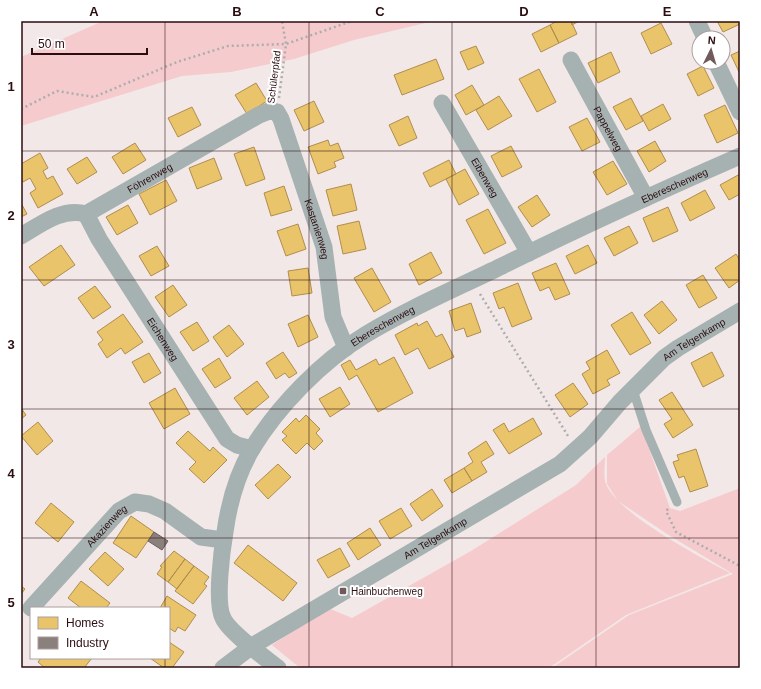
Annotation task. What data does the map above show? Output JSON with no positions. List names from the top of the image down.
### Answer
{
  "streets": {
    "street": [
      "Pappelweg",
      "Föhrenweg",
      "Eibenweg",
      "Ebereschenweg",
      "Kastanienweg",
      "Eichenweg",
      "Am Telgenkamp",
      "Akazienweg"
    ],
    "path": ["Schülerpfad"]
  },
  "crossings": [
    ["Schülerpfad", "Föhrenweg"],
    ["Schülerpfad", "Kastanienweg"],
    ["Pappelweg", "Ebereschenweg"],
    ["Föhrenweg", "Kastanienweg"],
    ["Föhrenweg", "Eichenweg"],
    ["Eibenweg", "Ebereschenweg"],
    ["Ebereschenweg", "Kastanienweg"],
    ["Ebereschenweg", "Eichenweg"],
    ["Ebereschenweg", "Am Telgenkamp"],
    ["Ebereschenweg", "Akazienweg"]
  ],
  "places": {
    "transit": ["Hainbuchenweg"]
  },
  "legend": ["Homes", "Industry"],
  "scale_bar": "50 m",
  "north": "top",
  "grid": {
    "columns": [
      "A",
      "B",
      "C",
      "D",
      "E"
    ],
    "rows": [
      "1",
      "2",
      "3",
      "4",
      "5"
    ]
  }
}
